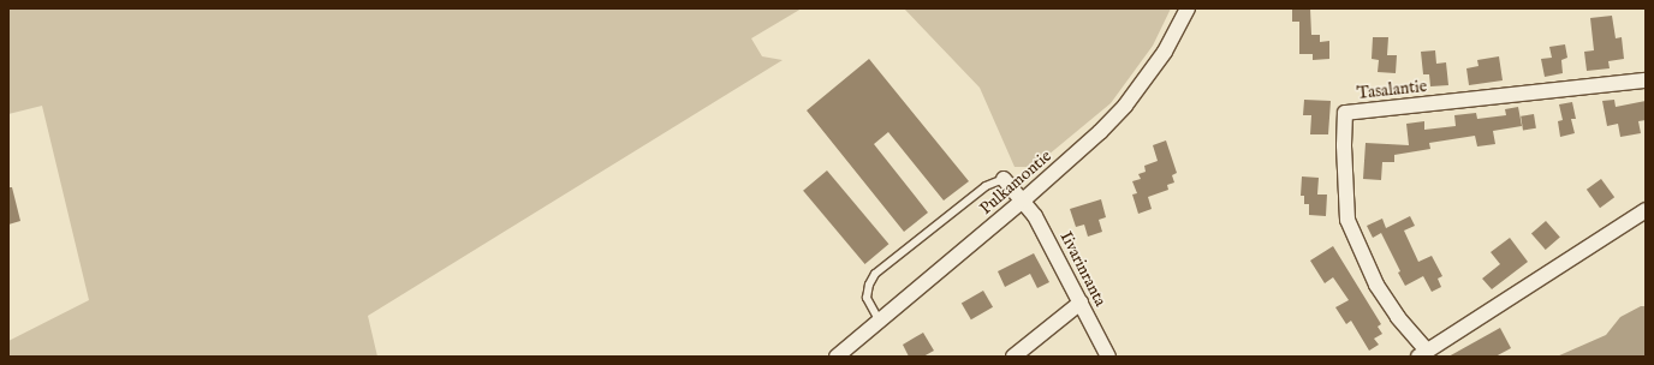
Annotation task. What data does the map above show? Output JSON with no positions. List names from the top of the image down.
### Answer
{
  "streets": {
    "street": ["Tasalantie", "Pulkamontie", "Iivarinranta"]
  },
  "crossings": [
    ["Pulkamontie", "Iivarinranta"]
  ]
}
